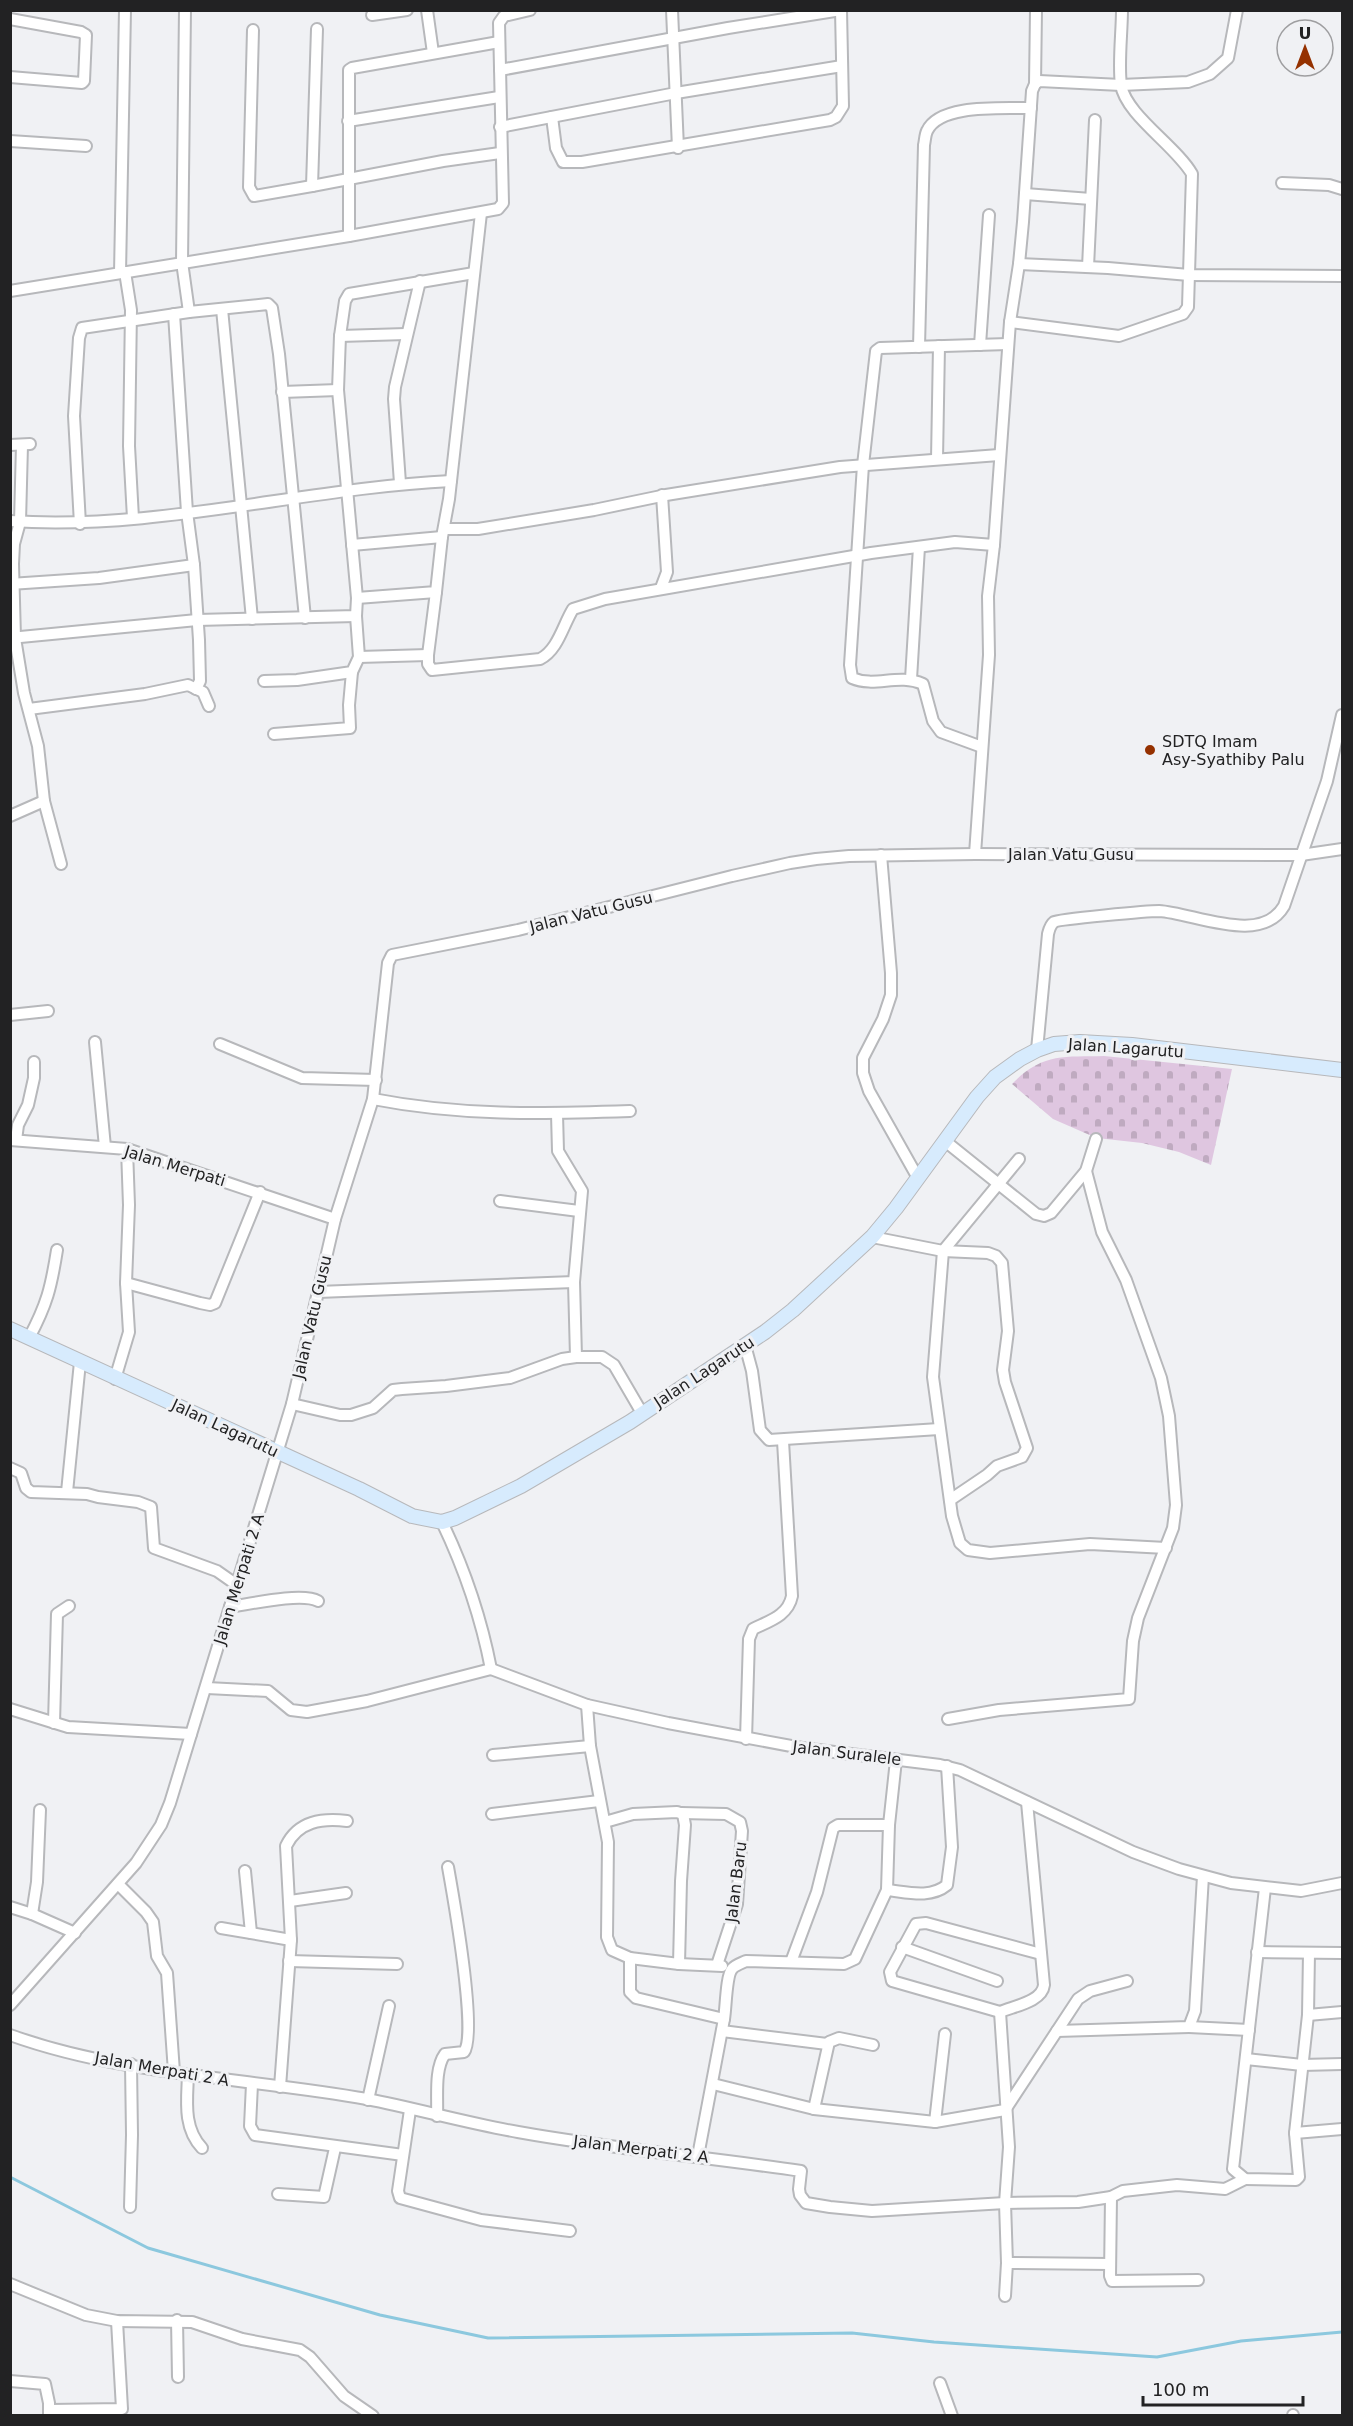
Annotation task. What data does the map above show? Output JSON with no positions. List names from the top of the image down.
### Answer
{
  "streets": {
    "street": [
      "Jalan Vatu Gusu",
      "Jalan Lagarutu",
      "Jalan Merpati",
      "Jalan Merpati 2 A",
      "Jalan Suralele",
      "Jalan Baru"
    ]
  },
  "crossings": [
    ["Jalan Vatu Gusu", "Jalan Lagarutu"],
    ["Jalan Vatu Gusu", "Jalan Merpati"],
    ["Jalan Vatu Gusu", "Jalan Merpati 2 A"],
    ["Jalan Lagarutu", "Jalan Merpati 2 A"]
  ],
  "places": ["SDTQ Imam Asy-Syathiby Palu"],
  "scale_bar": "100 m",
  "north": "top"
}
